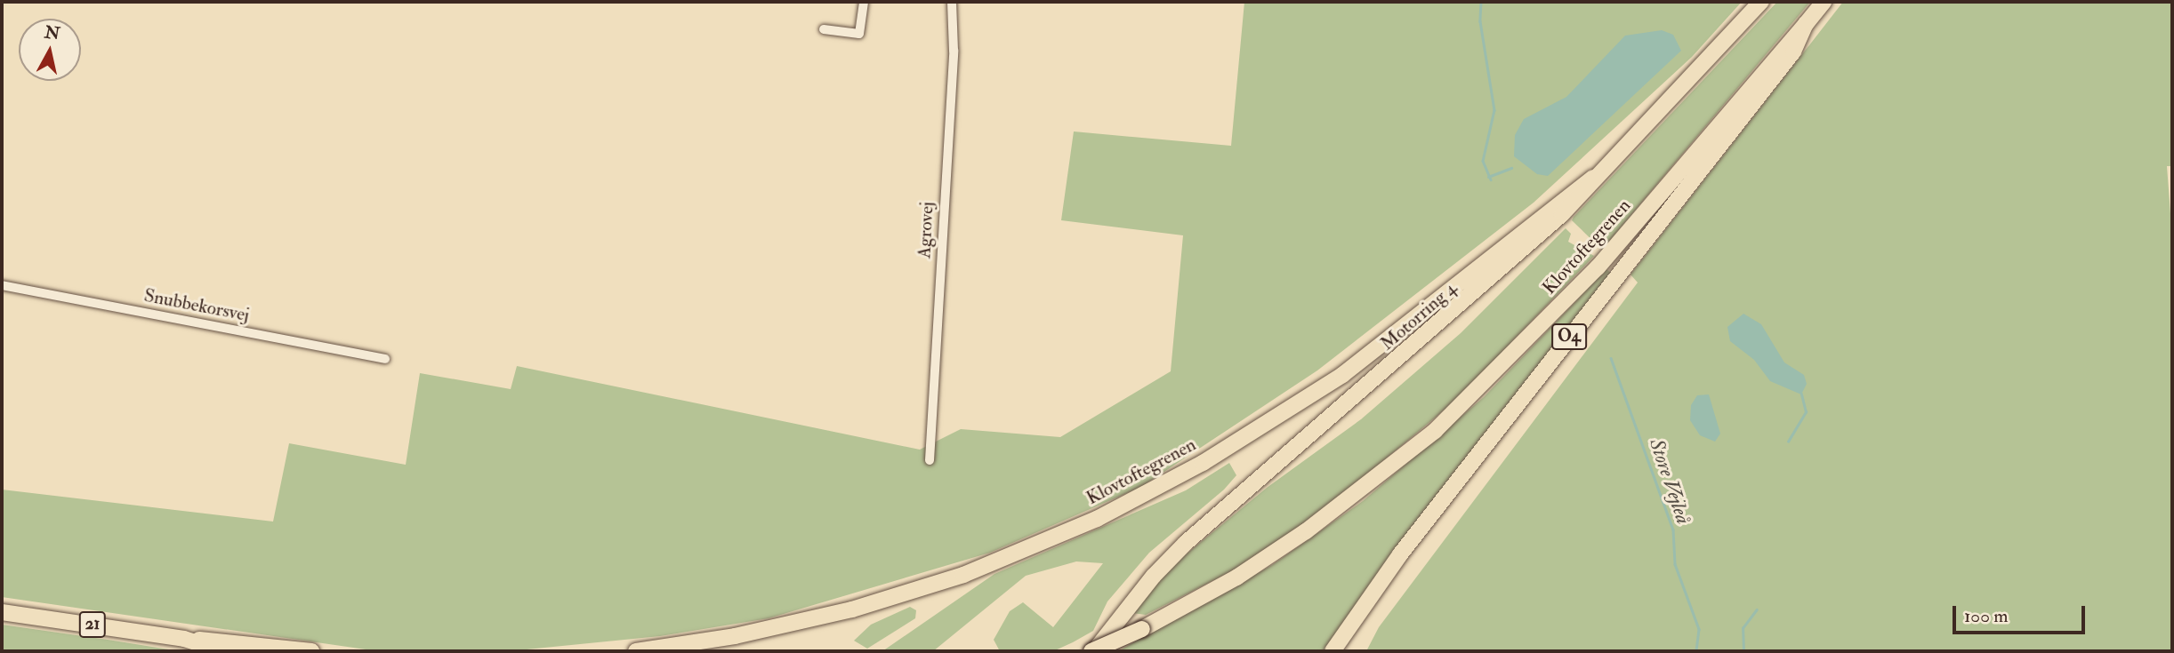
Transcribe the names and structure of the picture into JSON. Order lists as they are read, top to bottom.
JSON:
{
  "streets": {
    "highway": [
      "Klovtoftegrenen",
      "Motorring 4",
      "O4",
      "21"
    ],
    "street": ["Agrovej", "Snubbekorsvej"]
  },
  "crossings": [
    ["Klovtoftegrenen", "Motorring 4"],
    ["Klovtoftegrenen", "O4"]
  ],
  "water": ["Store Vejleå"],
  "scale_bar": "100 m",
  "north": "top"
}
